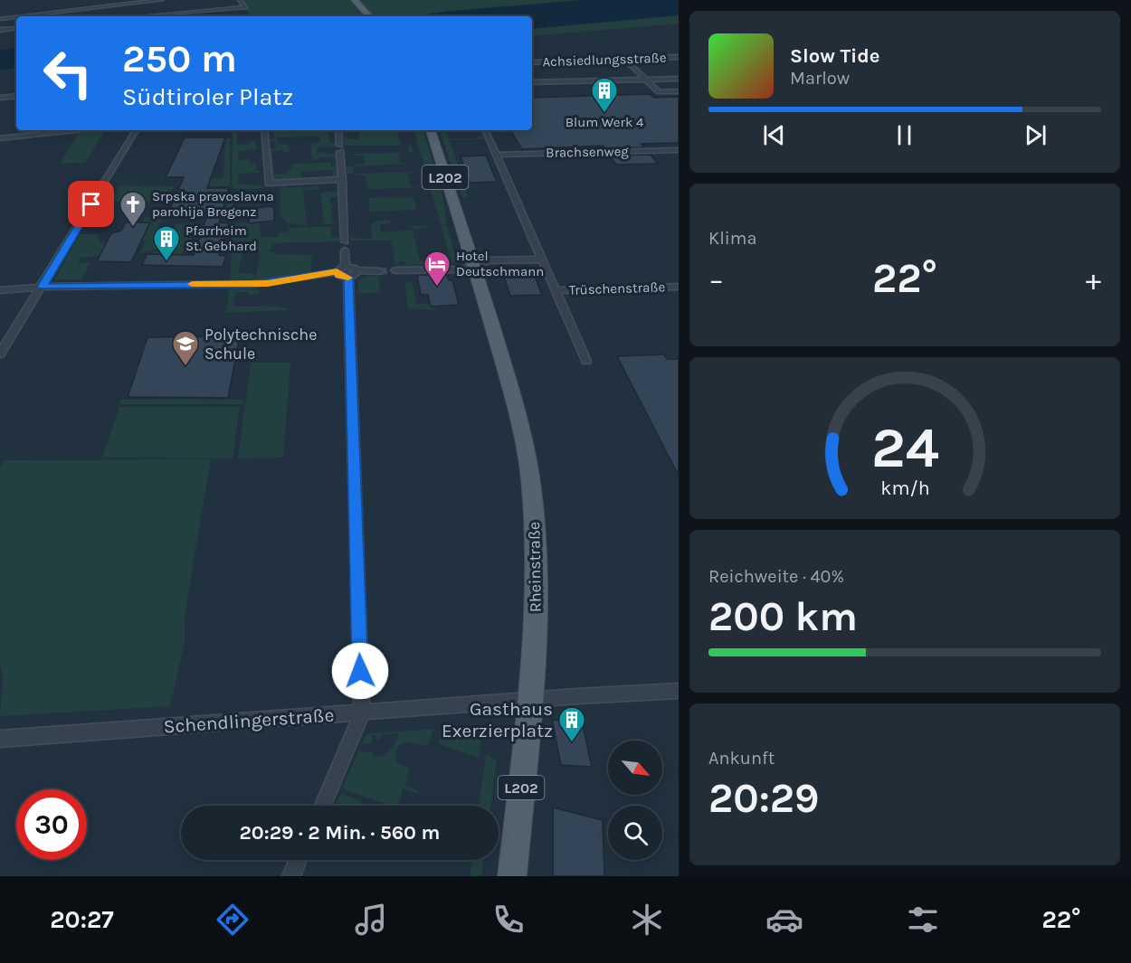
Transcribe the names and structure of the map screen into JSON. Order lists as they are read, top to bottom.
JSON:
{
  "streets": {
    "main road": ["L202", "Rheinstraße"],
    "street": [
      "Achsiedlungsstraße",
      "Brachsenweg",
      "Trüschenstraße",
      "Schendlingerstraße"
    ]
  },
  "crossings": [
    ["Rheinstraße", "Schendlingerstraße"]
  ],
  "places": {
    "building": ["Blum Werk 4", "Pfarrheim St. Gebhard", "Gasthaus Exerzierplatz"],
    "church": ["Srpska pravoslavna parohija Bregenz"],
    "hotel": ["Hotel Deutschmann"],
    "school or university": ["Polytechnische Schule"]
  },
  "north": "bottom right",
  "page": {
    "turn": ["250 m", "Südtiroler Platz"],
    "song": ["Slow Tide", "Marlow"],
    "tile": [
      "Klima",
      ["Reichweite · 40%", "200 km"],
      ["Ankunft", "20:29"]
    ],
    "heat": ["−", "22°", "+"],
    "limit": "30",
    "trip": "20:29 · 2 Min. · 560 m",
    "tabs": ["20:27", "22°"],
    "gauge": ["24", "km/h"]
  }
}
